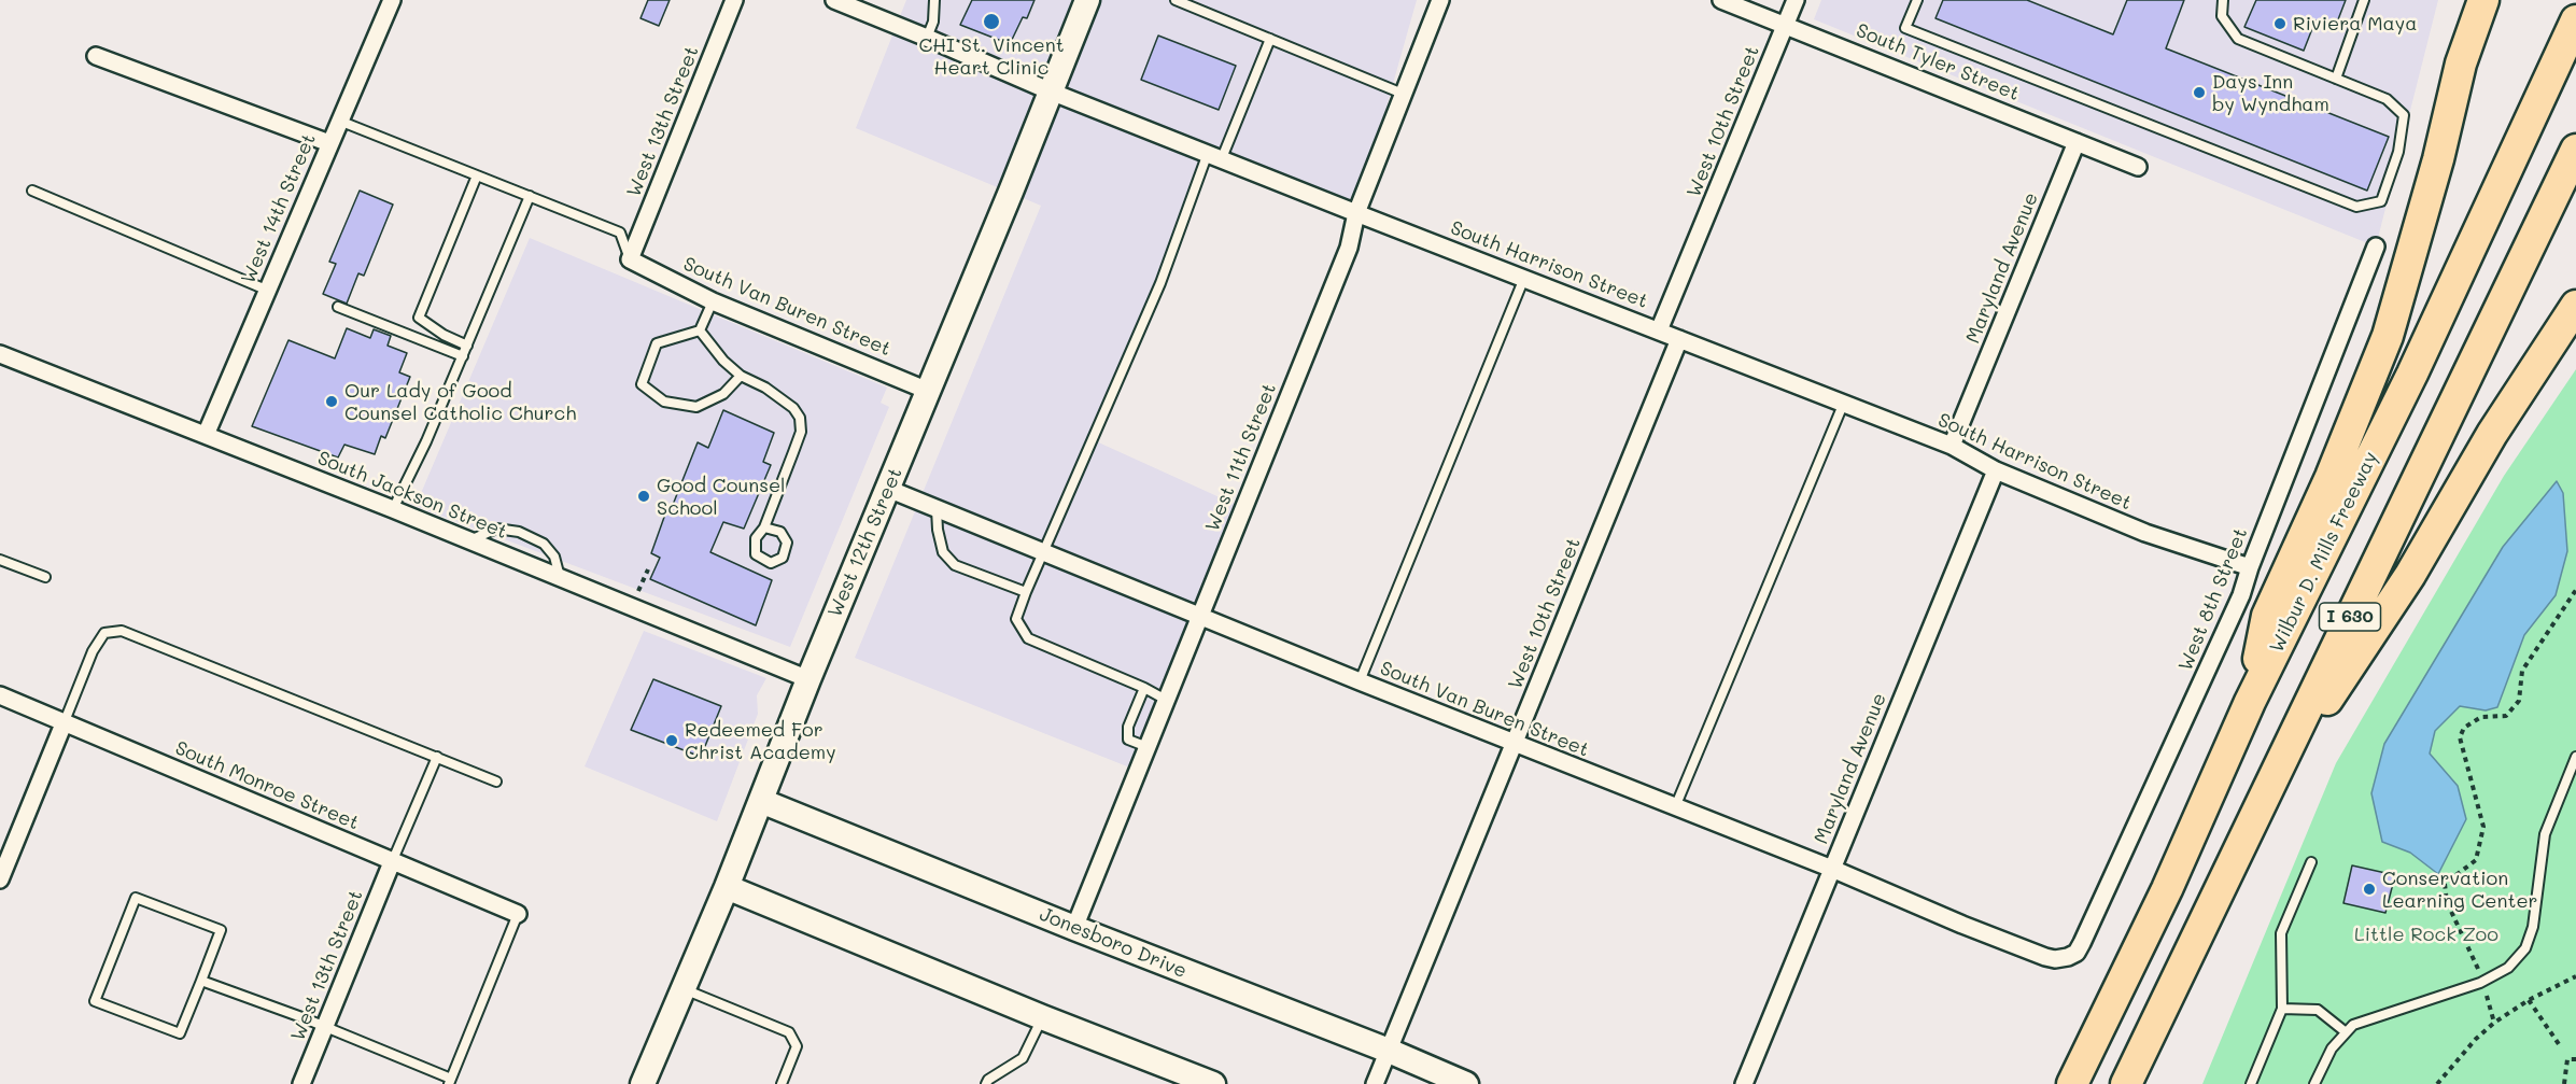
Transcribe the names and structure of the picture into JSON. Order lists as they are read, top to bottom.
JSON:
{
  "streets": {
    "highway": ["Wilbur D. Mills Freeway", "I 630"],
    "street": [
      "South Tyler Street",
      "West 13th Street",
      "West 10th Street",
      "West 14th Street",
      "South Harrison Street",
      "Maryland Avenue",
      "South Van Buren Street",
      "West 11th Street",
      "South Jackson Street",
      "West 12th Street",
      "West 8th Street",
      "South Monroe Street",
      "Jonesboro Drive"
    ]
  },
  "crossings": [
    ["South Tyler Street", "West 10th Street"],
    ["South Tyler Street", "Maryland Avenue"],
    ["West 13th Street", "South Van Buren Street"],
    ["West 13th Street", "South Monroe Street"],
    ["West 10th Street", "South Harrison Street"],
    ["West 10th Street", "South Van Buren Street"],
    ["West 10th Street", "Jonesboro Drive"],
    ["West 14th Street", "South Jackson Street"],
    ["South Harrison Street", "Maryland Avenue"],
    ["South Harrison Street", "West 11th Street"],
    ["South Harrison Street", "West 12th Street"],
    ["South Harrison Street", "West 8th Street"],
    ["Maryland Avenue", "South Van Buren Street"],
    ["South Van Buren Street", "West 11th Street"],
    ["South Van Buren Street", "West 12th Street"],
    ["South Van Buren Street", "West 8th Street"],
    ["West 11th Street", "Jonesboro Drive"],
    ["South Jackson Street", "West 12th Street"],
    ["West 12th Street", "Jonesboro Drive"]
  ],
  "parks": ["Little Rock Zoo"],
  "places": [
    "CHI St. Vincent Heart Clinic",
    "Riviera Maya",
    "Days Inn by Wyndham",
    "Our Lady of Good Counsel Catholic Church",
    "Good Counsel School",
    "Redeemed For Christ Academy",
    "Conservation Learning Center"
  ]
}
